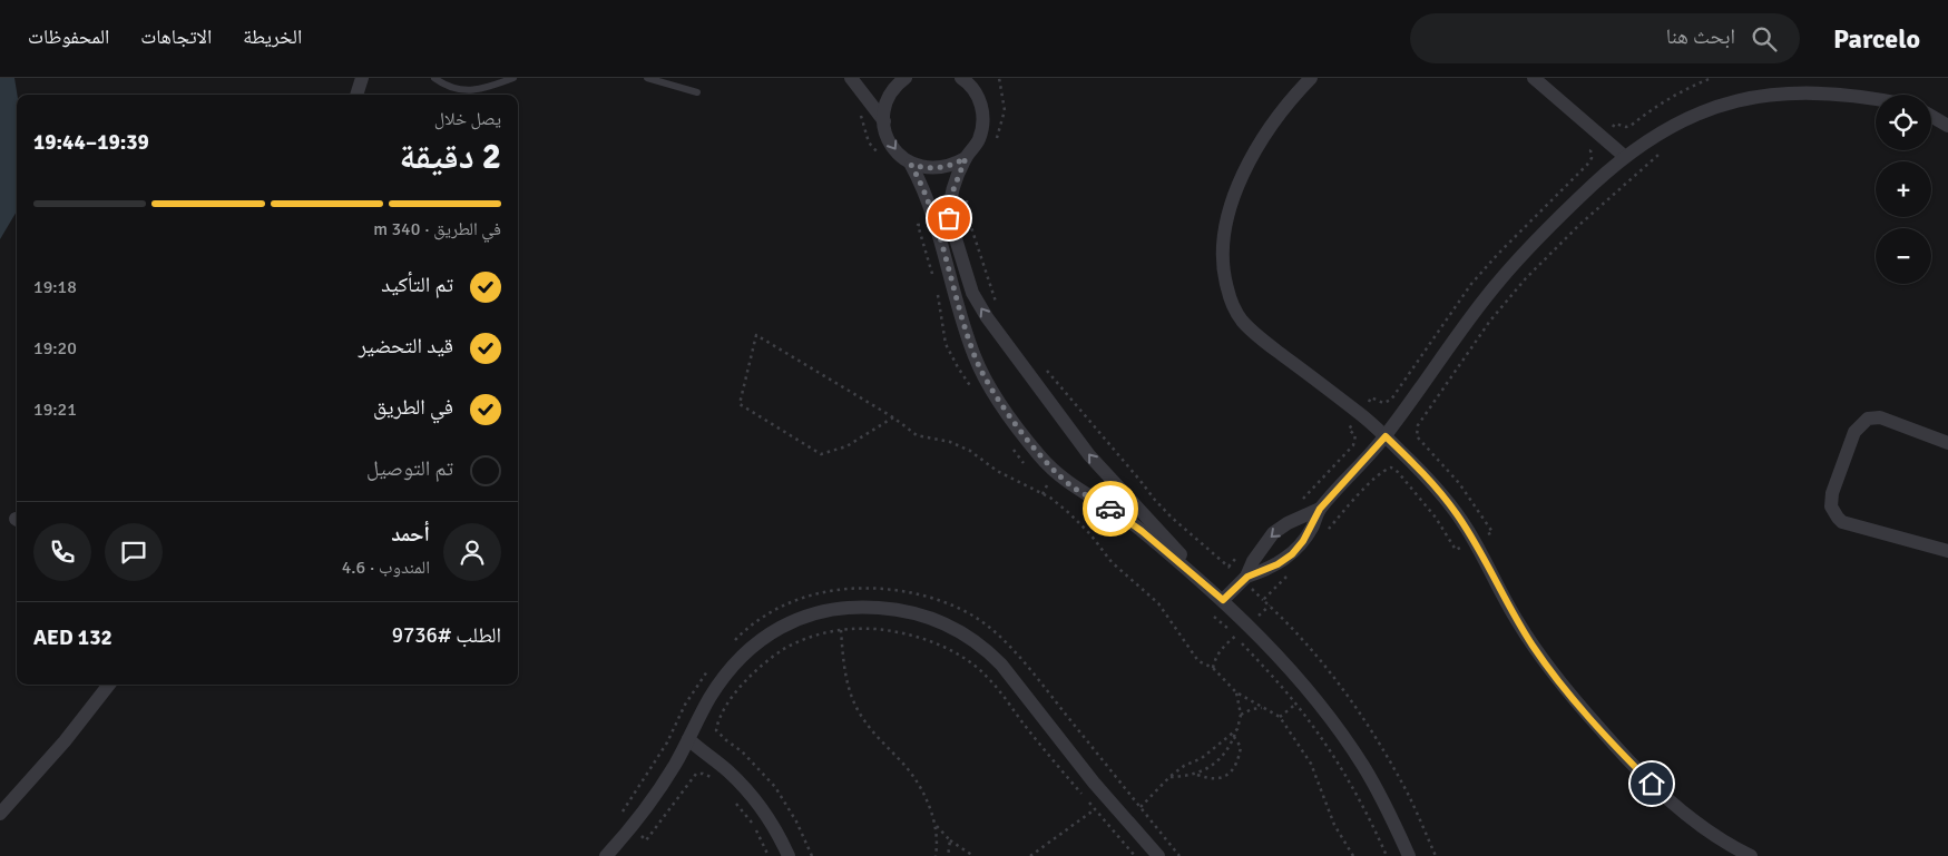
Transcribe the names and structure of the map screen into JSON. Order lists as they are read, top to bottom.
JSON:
{
  "page": {
    "header": "Parcelo",
    "search": "ابحث هنا",
    "nav": ["الخريطة", "الاتجاهات", "المحفوظات"],
    "map_buttons": ["+", "−"],
    "heading": ["2 دقيقة", "يصل خلال", "19:39–19:44"],
    "panel": [
      "أحمد",
      "المندوب · 4.6",
      "الطلب #9736",
      "AED 132"
    ],
    "bar": "في الطريق · 340 m",
    "list": [
      ["تم التأكيد", "19:18"],
      ["قيد التحضير", "19:20"],
      ["في الطريق", "19:21"],
      "تم التوصيل"
    ]
  }
}
